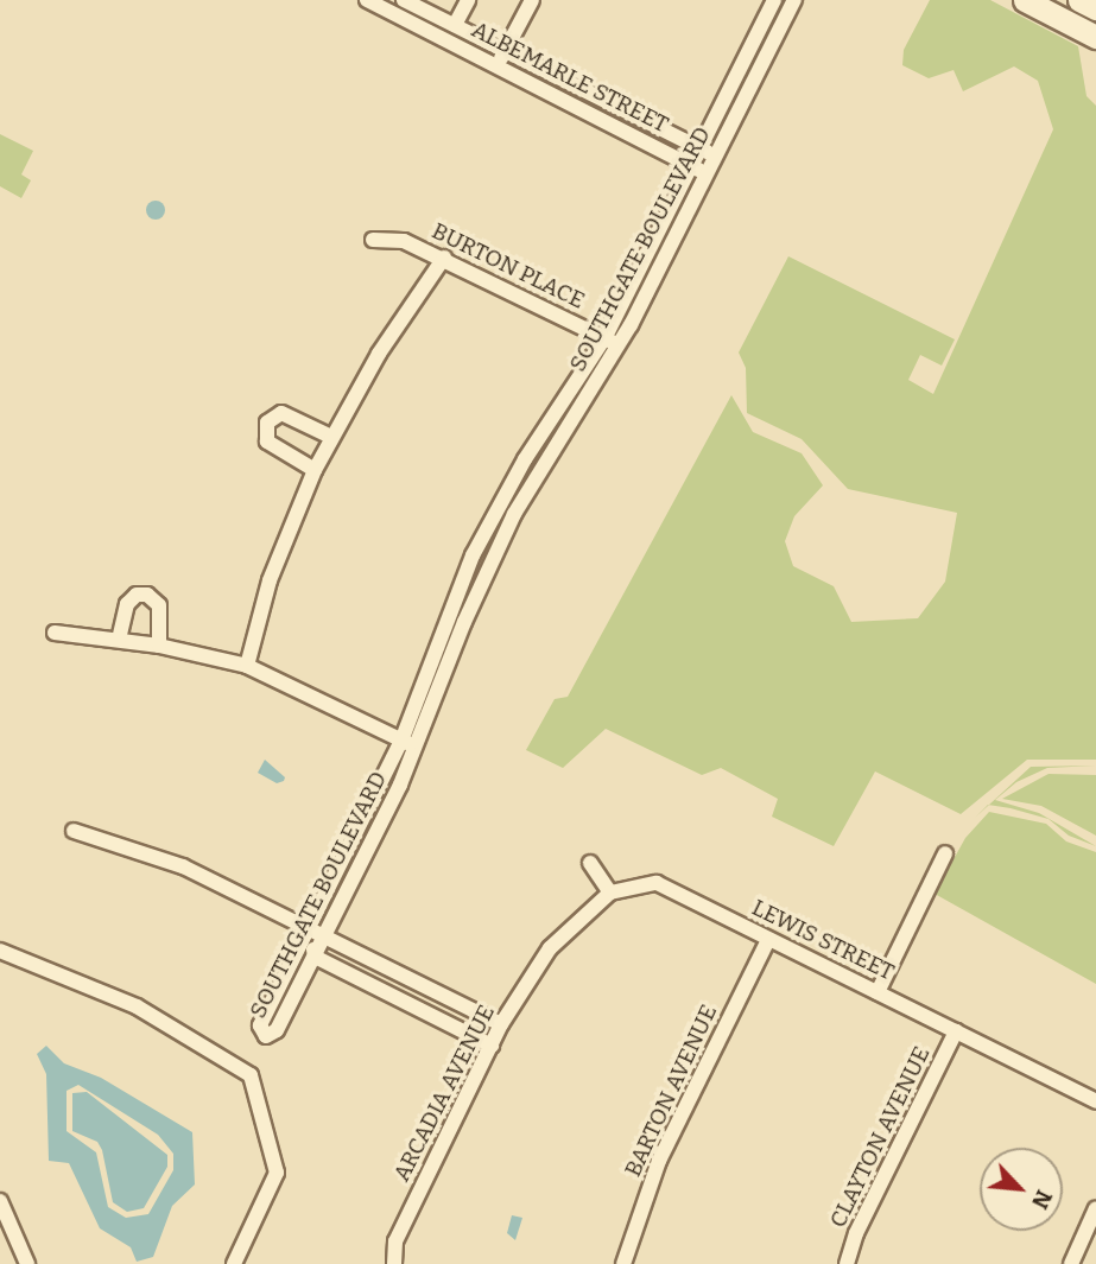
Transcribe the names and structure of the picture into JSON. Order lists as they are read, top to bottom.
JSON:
{
  "streets": {
    "street": [
      "ALBEMARLE STREET",
      "SOUTHGATE BOULEVARD",
      "BURTON PLACE",
      "LEWIS STREET",
      "BARTON AVENUE",
      "ARCADIA AVENUE",
      "CLAYTON AVENUE"
    ]
  },
  "crossings": [
    ["ALBEMARLE STREET", "SOUTHGATE BOULEVARD"],
    ["SOUTHGATE BOULEVARD", "BURTON PLACE"],
    ["LEWIS STREET", "BARTON AVENUE"],
    ["LEWIS STREET", "ARCADIA AVENUE"],
    ["LEWIS STREET", "CLAYTON AVENUE"]
  ],
  "north": "bottom right"
}
